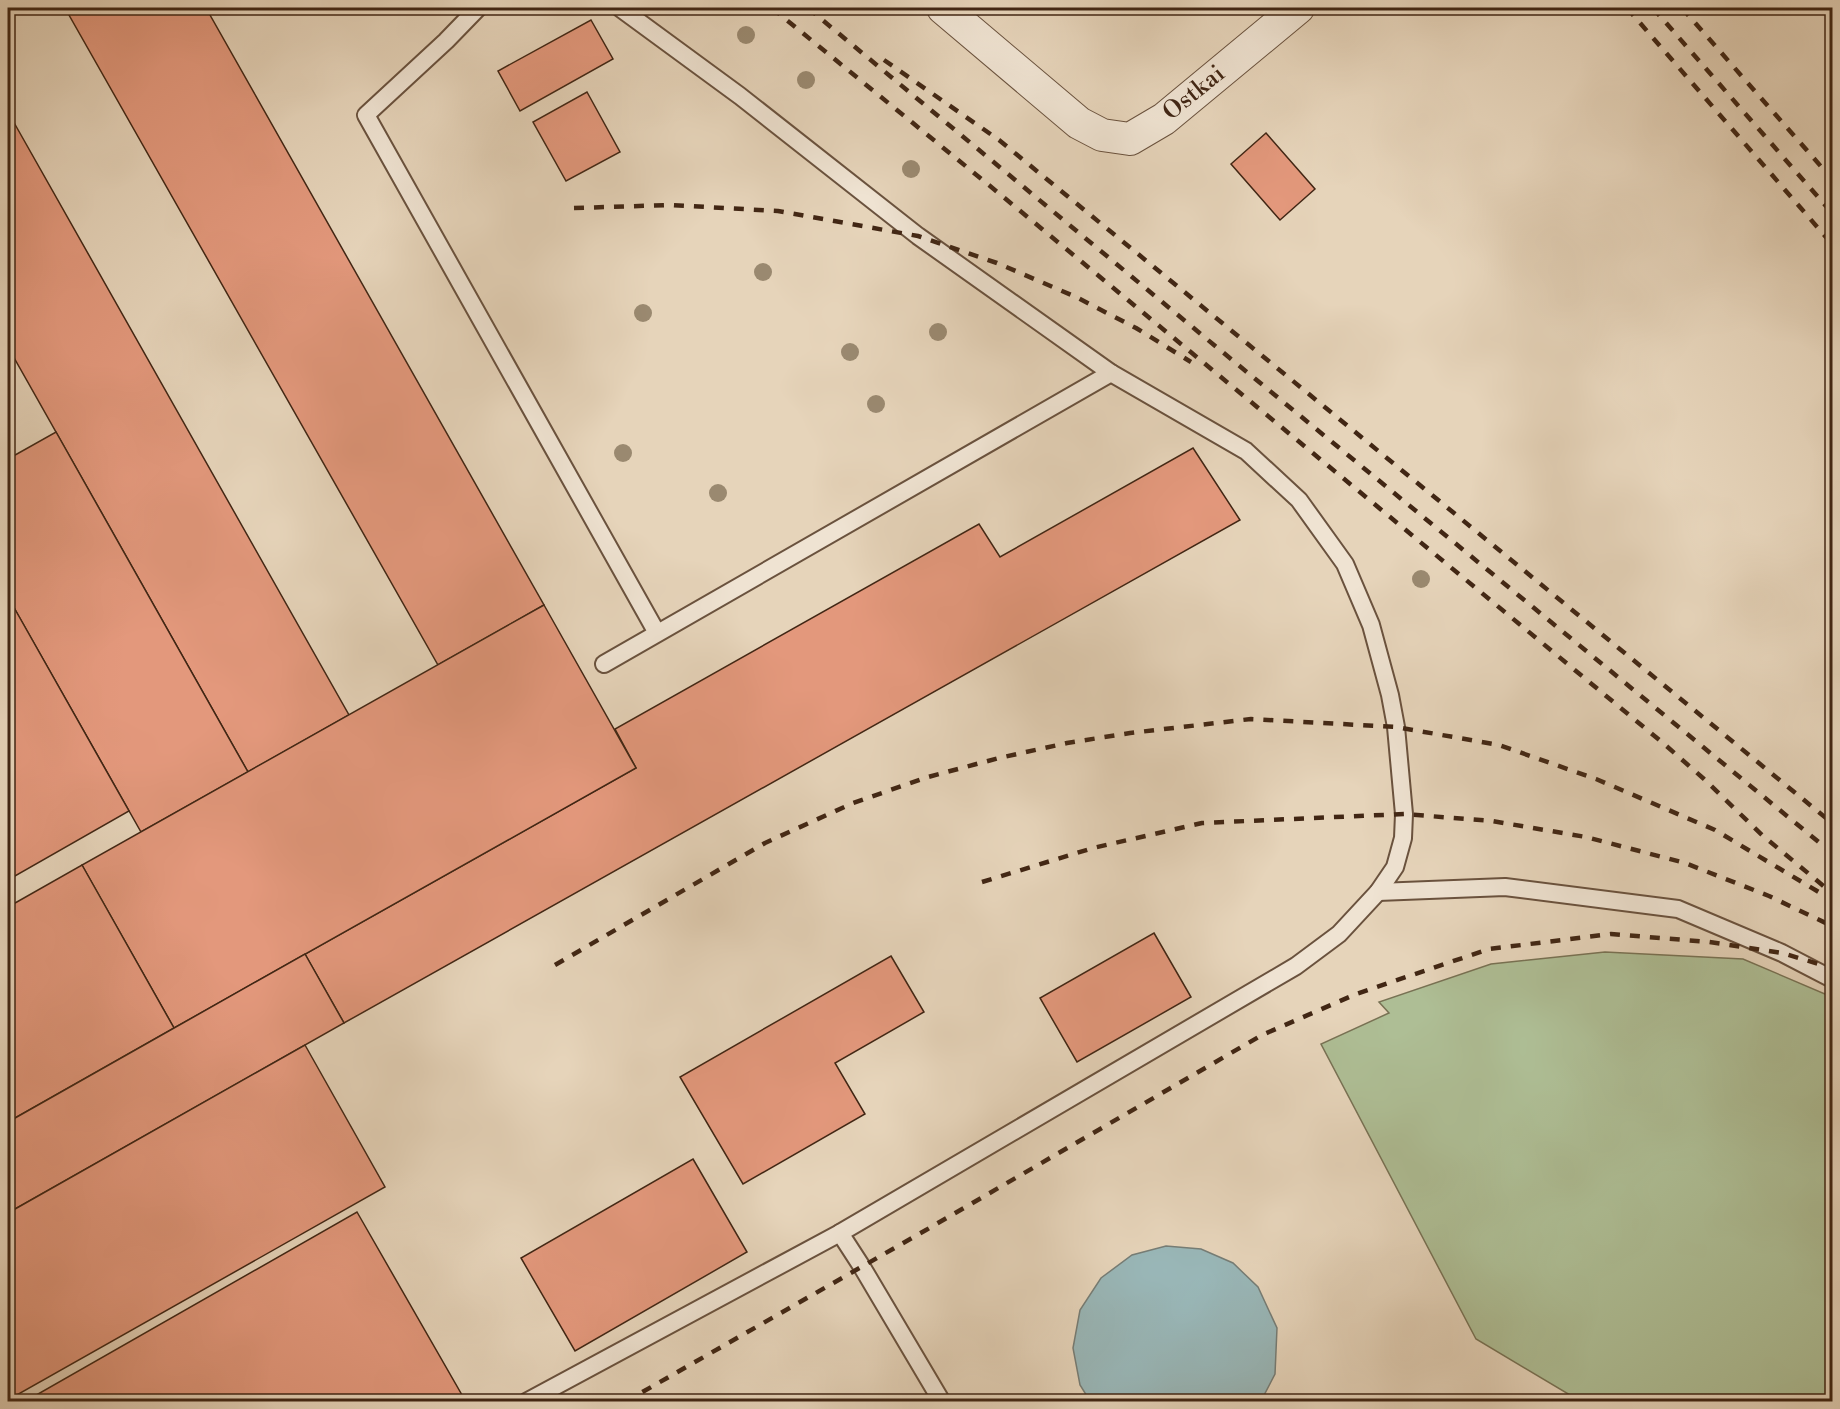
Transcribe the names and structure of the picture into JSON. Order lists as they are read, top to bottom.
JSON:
{
  "streets": {
    "street": ["Ostkai"]
  }
}
